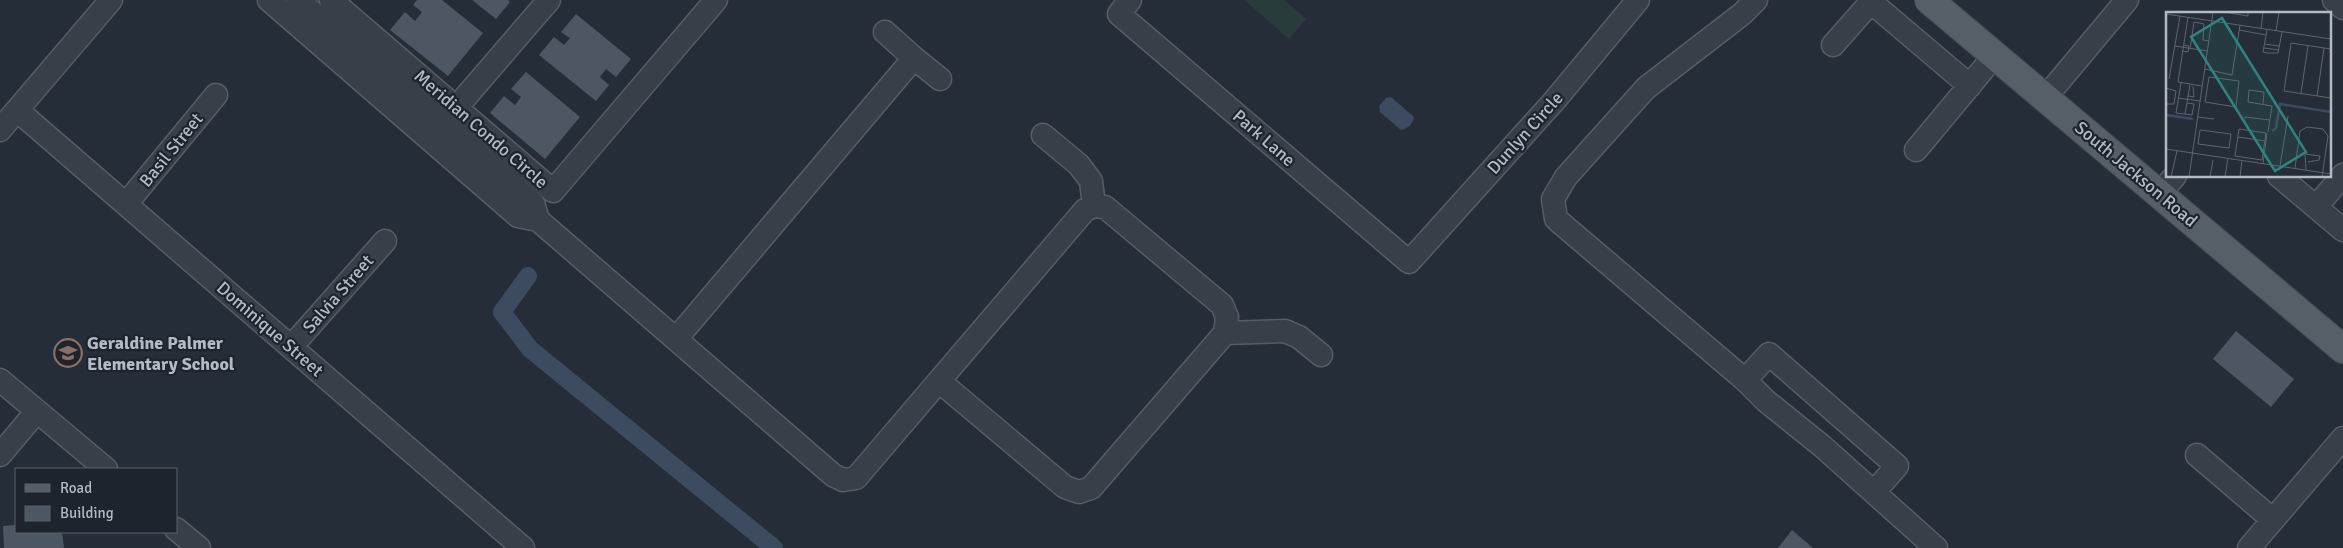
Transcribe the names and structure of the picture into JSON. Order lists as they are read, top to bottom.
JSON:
{
  "streets": {
    "main road": ["South Jackson Road"],
    "street": [
      "Meridian Condo Circle",
      "Dunlyn Circle",
      "Park Lane",
      "Basil Street",
      "Salvia Street",
      "Dominique Street"
    ]
  },
  "crossings": [
    ["Dunlyn Circle", "Park Lane"],
    ["Basil Street", "Dominique Street"],
    ["Salvia Street", "Dominique Street"]
  ],
  "places": {
    "school or university": ["Geraldine Palmer Elementary School"]
  },
  "legend": ["Road", "Building"]
}
